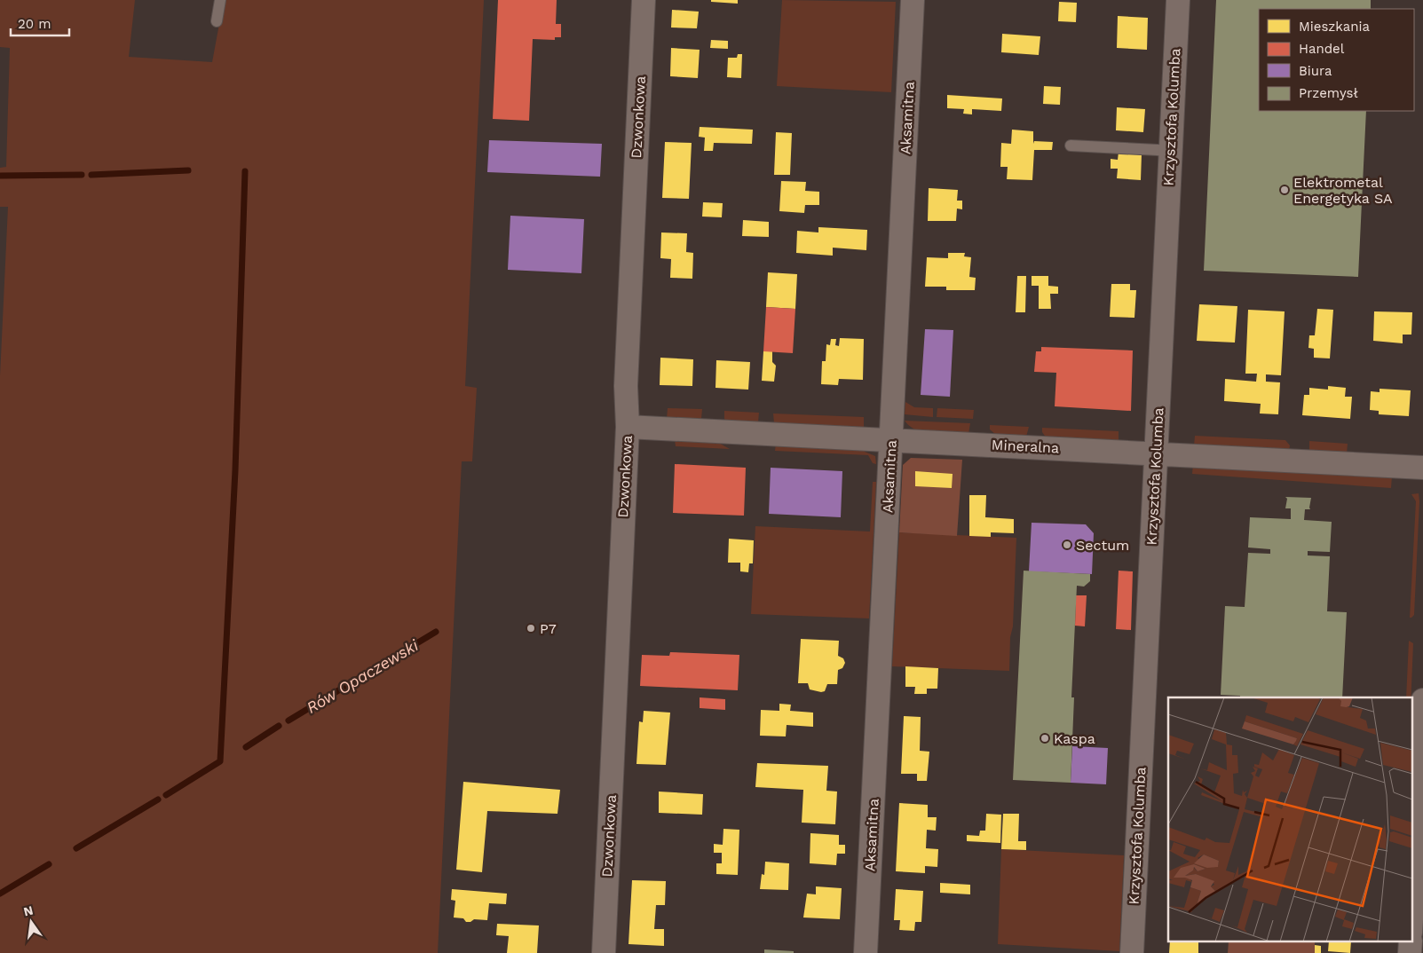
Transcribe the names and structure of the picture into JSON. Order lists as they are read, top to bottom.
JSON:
{
  "streets": {
    "street": [
      "Dzwonkowa",
      "Krzysztofa Kolumba",
      "Aksamitna",
      "Mineralna"
    ]
  },
  "crossings": [
    ["Dzwonkowa", "Mineralna"],
    ["Krzysztofa Kolumba", "Mineralna"],
    ["Aksamitna", "Mineralna"]
  ],
  "water": ["Rów Opaczewski"],
  "places": [
    "Elektrometal Energetyka SA",
    "Sectum",
    "P7",
    "Kaspa"
  ],
  "legend": [
    "Mieszkania",
    "Handel",
    "Biura",
    "Przemysł"
  ],
  "scale_bar": "20 m",
  "north": "top"
}
